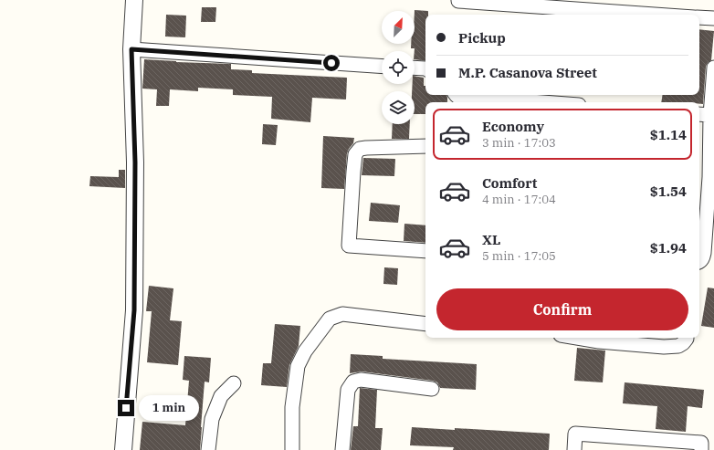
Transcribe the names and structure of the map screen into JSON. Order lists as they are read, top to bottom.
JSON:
{
  "north": "top right",
  "page": {
    "banner": ["Pickup", "M.P. Casanova Street"],
    "list": [
      {
        "name": "Economy",
        "note": "3 min · 17:03",
        "value": "$1.14"
      },
      {
        "name": "Comfort",
        "note": "4 min · 17:04",
        "value": "$1.54"
      },
      {
        "name": "XL",
        "note": "5 min · 17:05",
        "value": "$1.94"
      }
    ],
    "buttons": "Confirm",
    "bubble": "1 min"
  }
}
